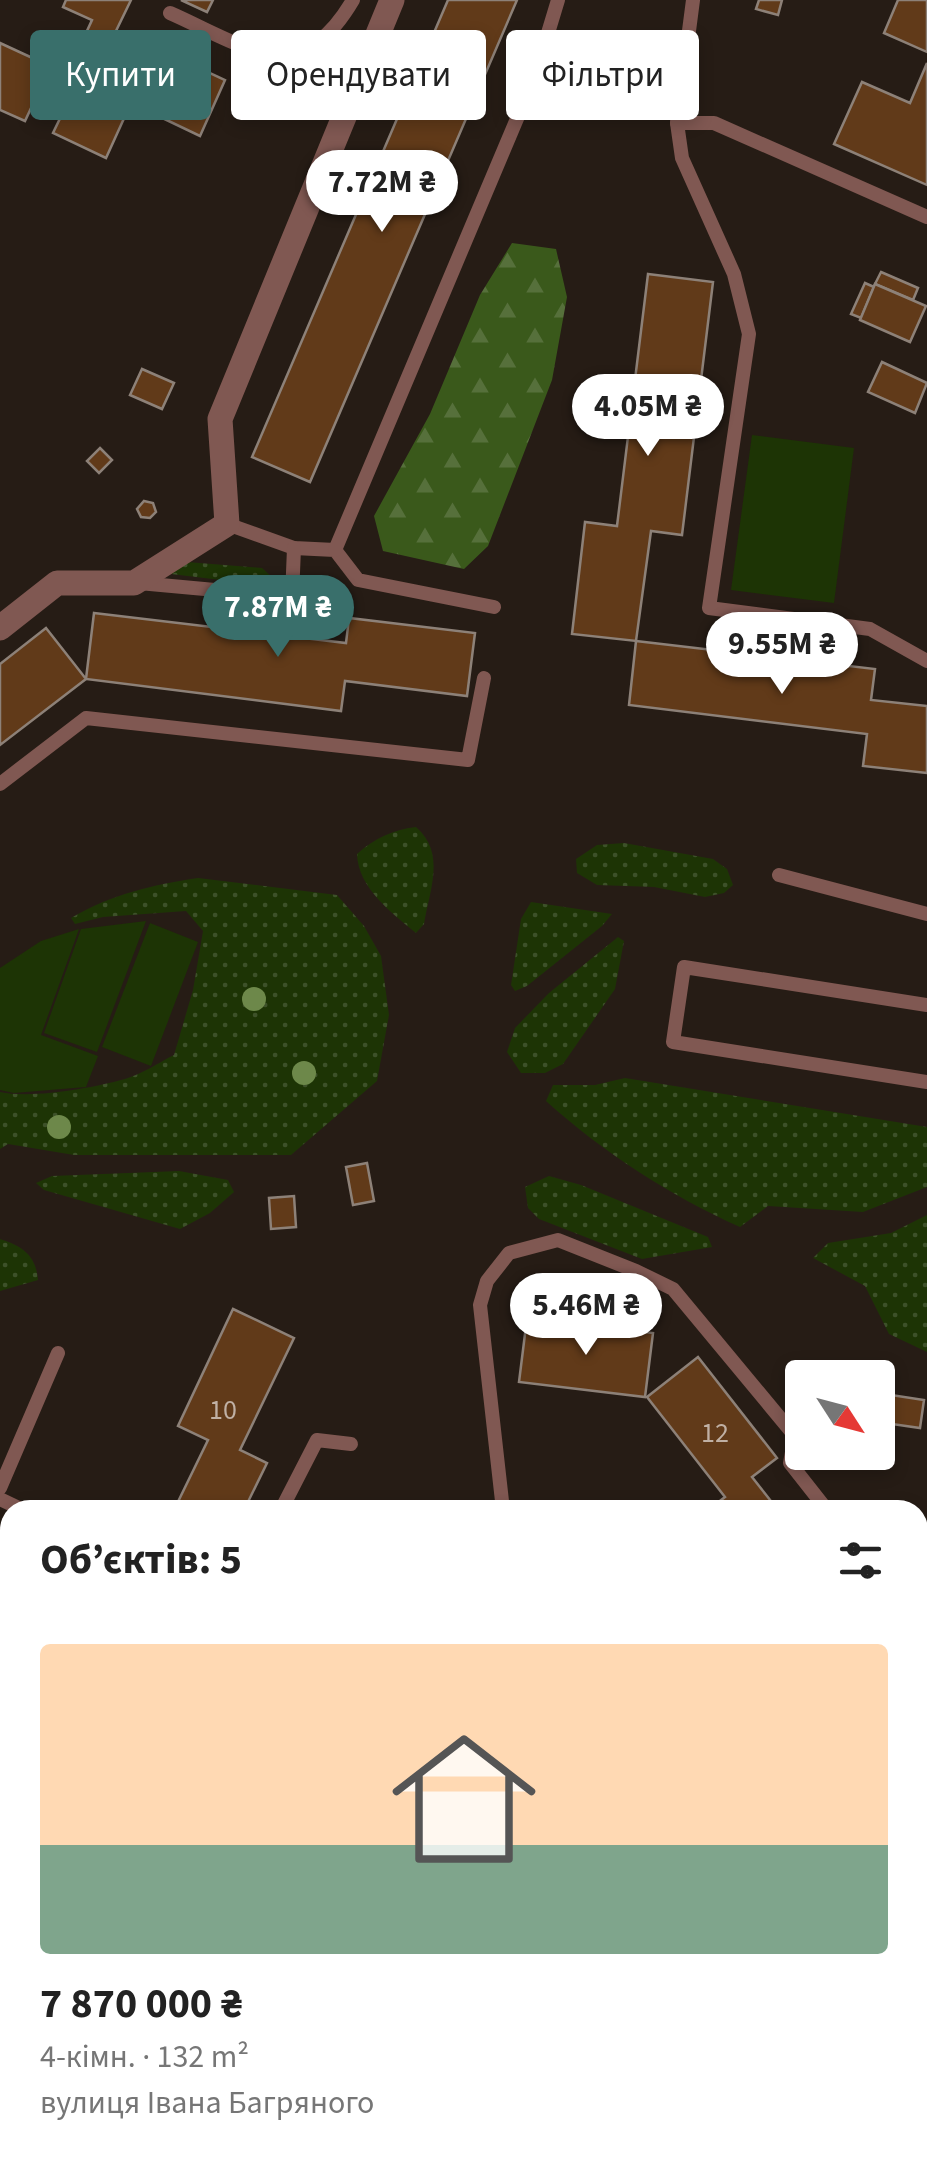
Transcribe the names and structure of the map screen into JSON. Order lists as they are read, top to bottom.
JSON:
{
  "house_numbers": ["10", "12"],
  "north": "bottom right",
  "page": {
    "chip": ["Купити", "Орендувати", "Фільтри"],
    "price": [
      "7.72M ₴",
      "4.05M ₴",
      "7.87M ₴",
      "9.55M ₴",
      "5.46M ₴"
    ],
    "heading": "Об’єктів: 5",
    "list": [
      {
        "name": "7 870 000 ₴",
        "note": "4-кімн. · 132 m² · вулиця Івана Багряного"
      }
    ]
  }
}
